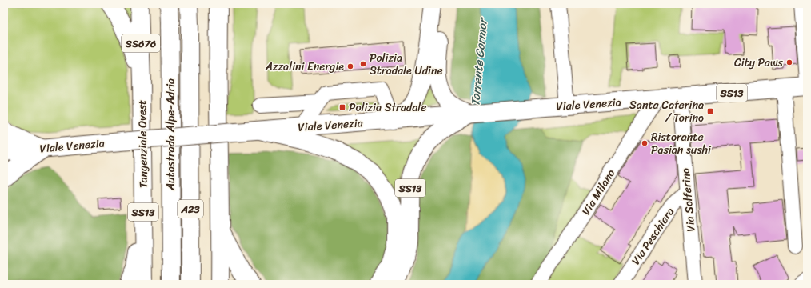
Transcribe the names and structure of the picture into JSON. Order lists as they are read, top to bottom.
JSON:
{
  "streets": {
    "main road": [
      "SS676",
      "SS13",
      "Viale Venezia",
      "Autostrada Alpe-Adria",
      "Tangenziale Ovest",
      "A23"
    ],
    "street": ["Via Milano", "Via Solferino", "Via Peschiera"]
  },
  "crossings": [
    ["SS13", "Viale Venezia"],
    ["SS13", "Tangenziale Ovest"],
    ["SS13", "Via Milano"],
    ["SS13", "Via Solferino"],
    ["Viale Venezia", "Via Milano"],
    ["Via Solferino", "Via Peschiera"]
  ],
  "water": ["Torrente Cormor"],
  "places": {
    "other": [
      "City Paws",
      "Polizia Stradale Udine",
      "Azzalini Energie",
      "Ristorante Pasian sushi"
    ],
    "transit": ["Polizia Stradale", "Santa Caterina / Torino"]
  }
}
